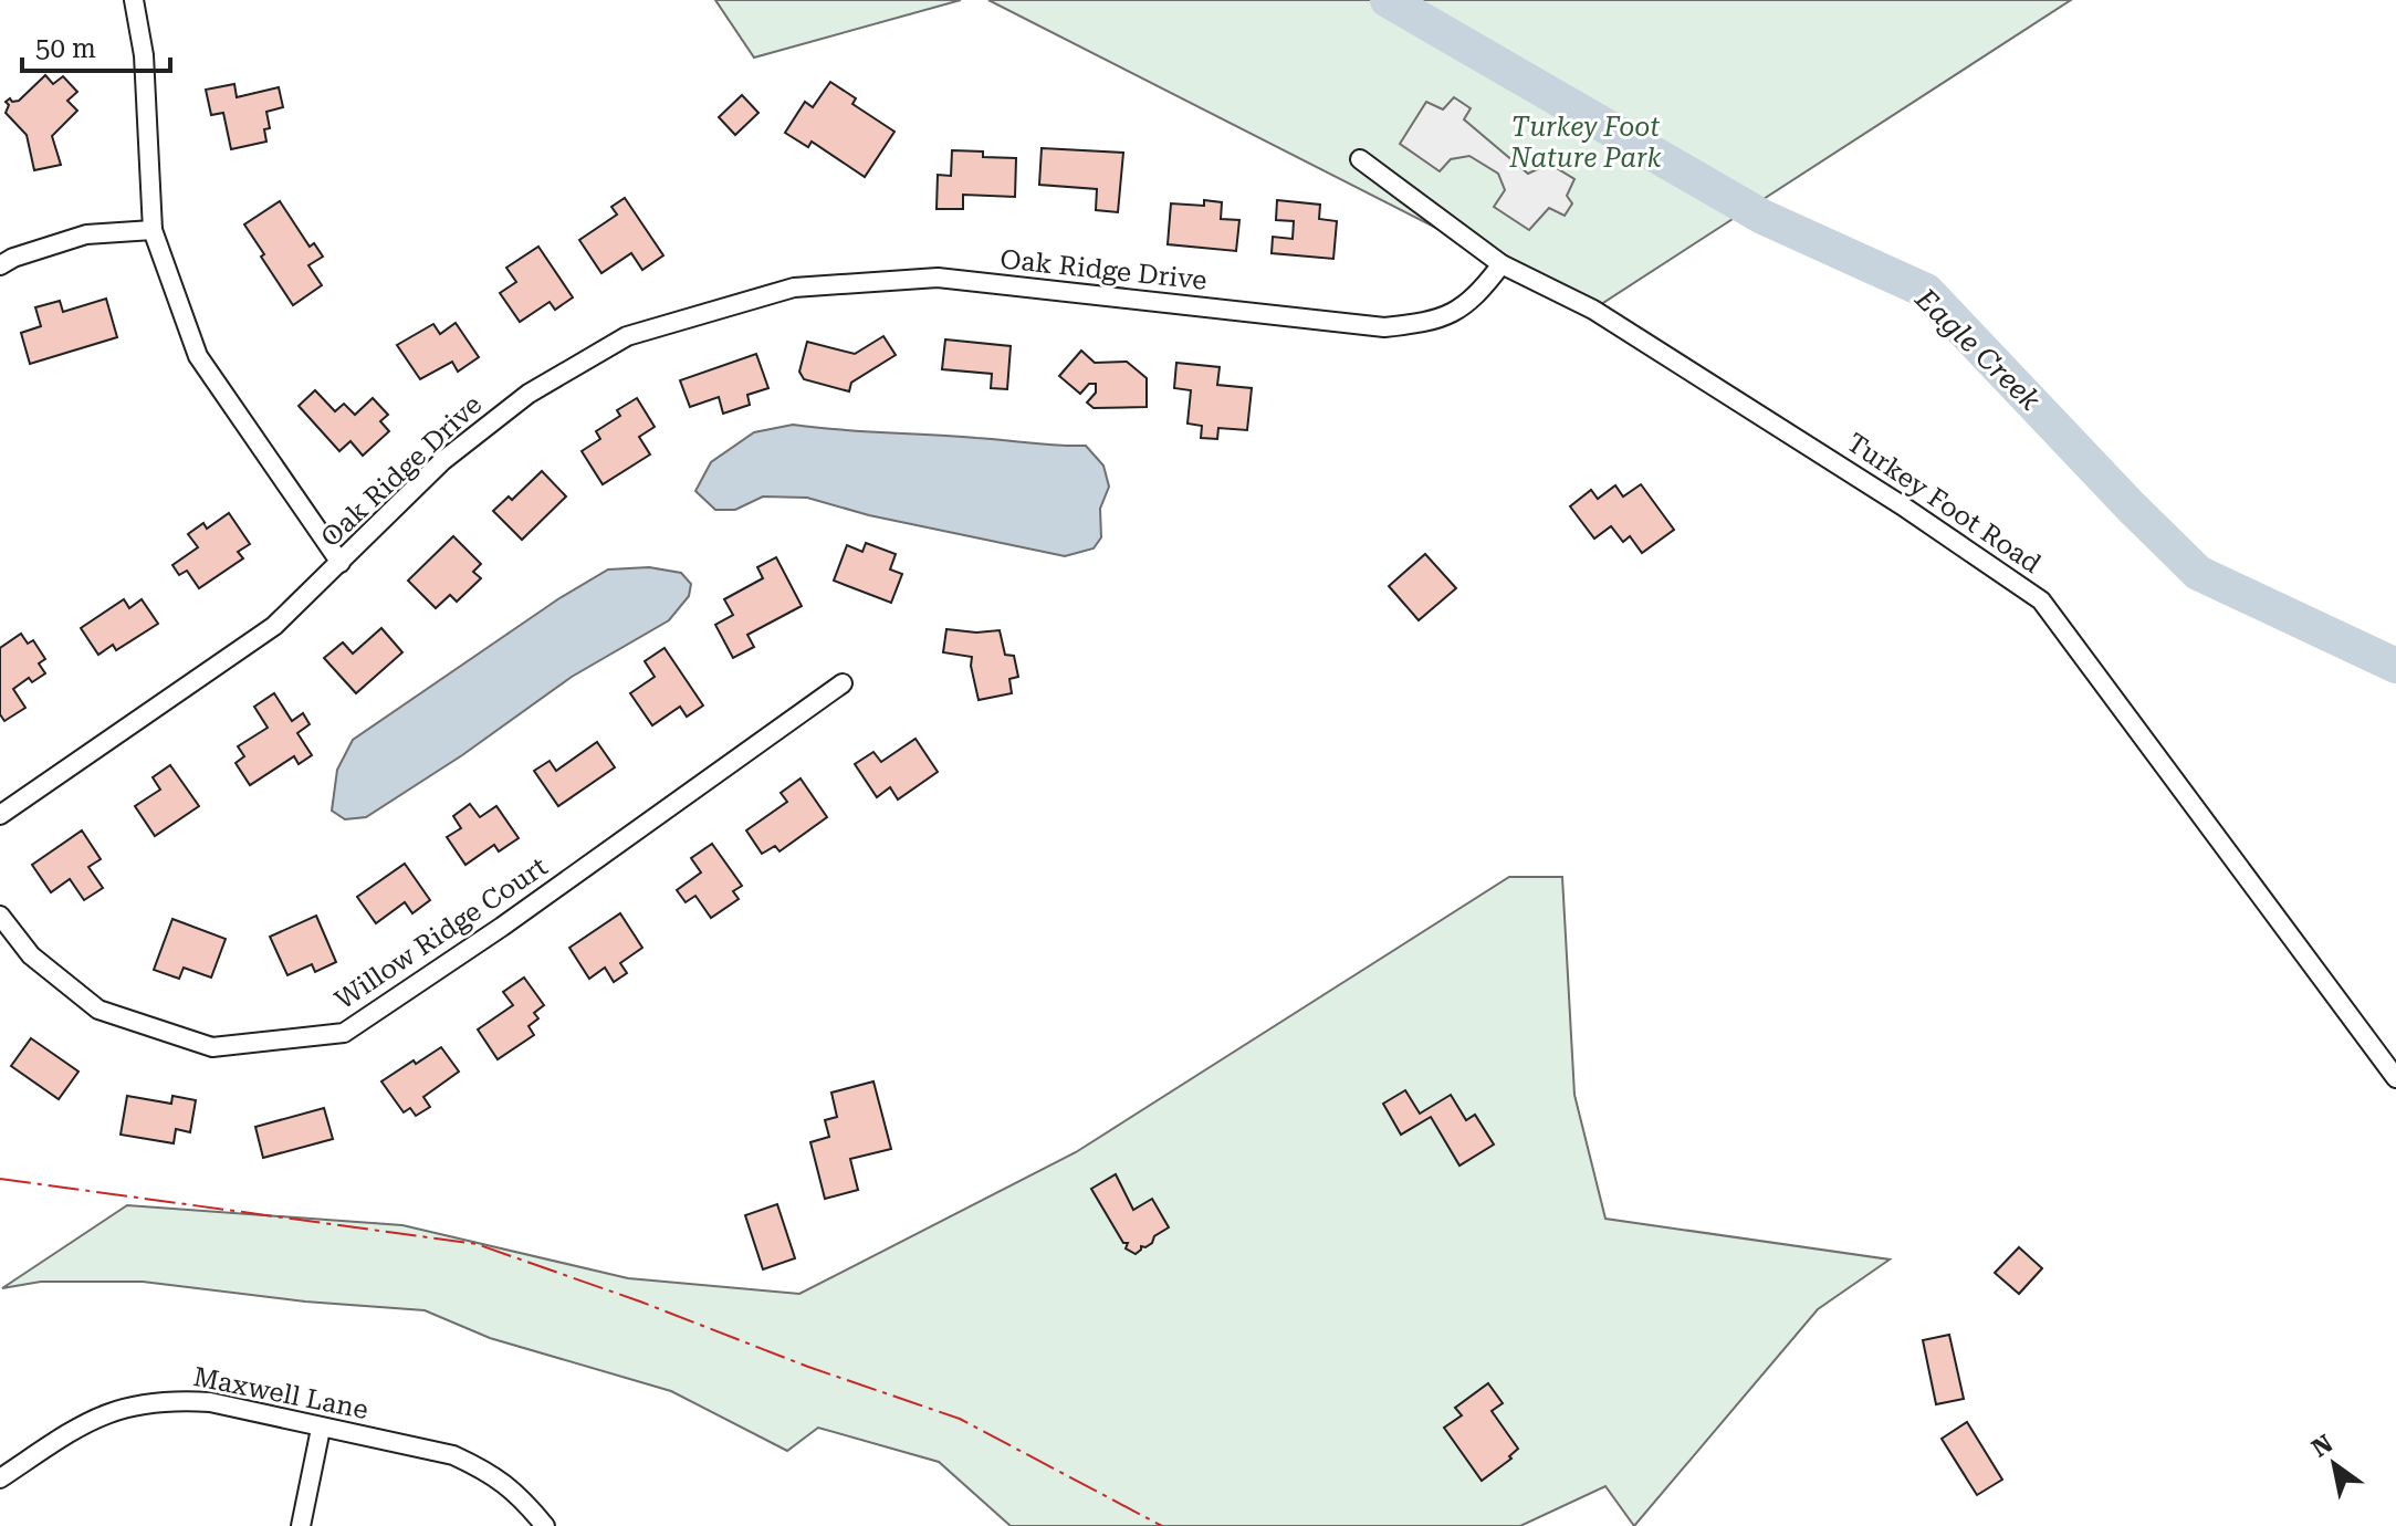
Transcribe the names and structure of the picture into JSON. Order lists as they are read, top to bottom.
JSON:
{
  "streets": {
    "street": [
      "Oak Ridge Drive",
      "Turkey Foot Road",
      "Willow Ridge Court",
      "Maxwell Lane"
    ]
  },
  "crossings": [
    ["Oak Ridge Drive", "Turkey Foot Road"]
  ],
  "water": ["Eagle Creek"],
  "parks": ["Turkey Foot Nature Park"],
  "scale_bar": "50 m",
  "north": "top left"
}
